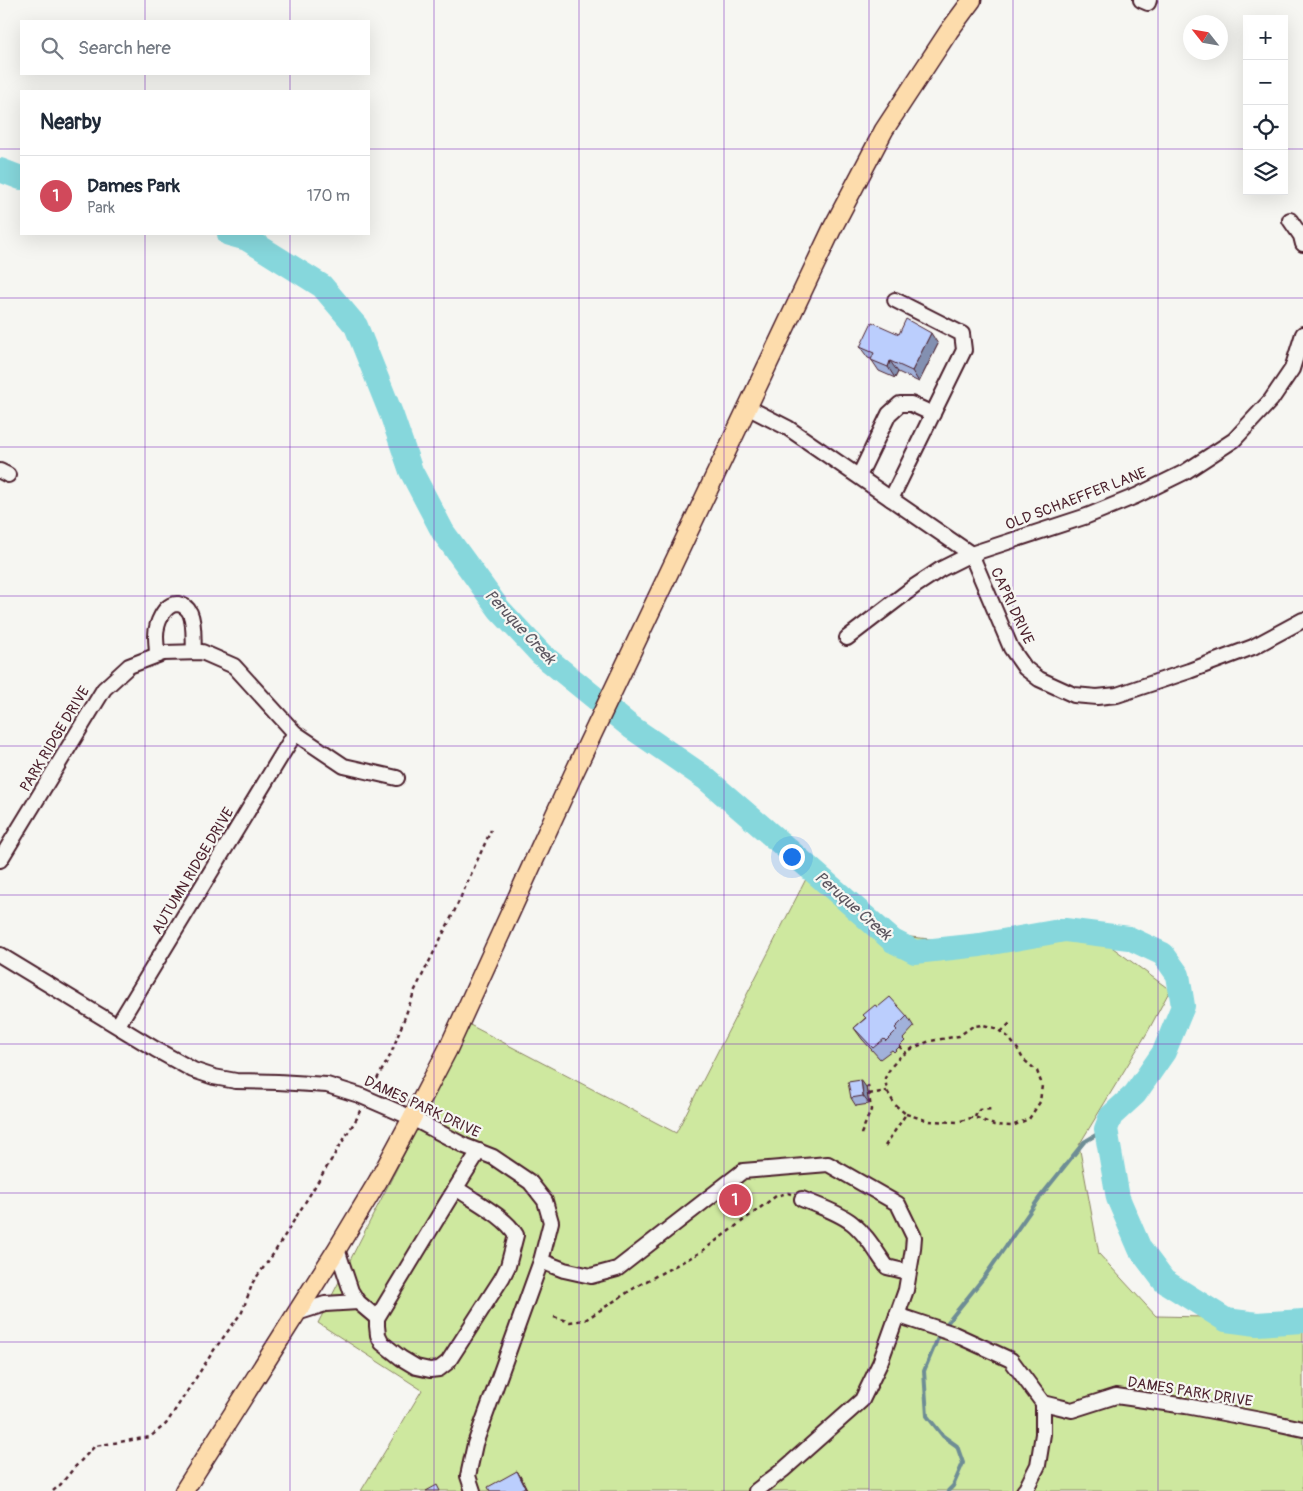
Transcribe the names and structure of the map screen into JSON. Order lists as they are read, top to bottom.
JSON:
{
  "streets": {
    "street": [
      "OLD SCHAEFFER LANE",
      "CAPRI DRIVE",
      "PARK RIDGE DRIVE",
      "AUTUMN RIDGE DRIVE",
      "DAMES PARK DRIVE"
    ]
  },
  "crossings": [
    ["OLD SCHAEFFER LANE", "CAPRI DRIVE"],
    ["PARK RIDGE DRIVE", "AUTUMN RIDGE DRIVE"],
    ["AUTUMN RIDGE DRIVE", "DAMES PARK DRIVE"]
  ],
  "water": ["Peruque Creek"],
  "north": "top left",
  "page": {
    "map_buttons": ["+", "−"],
    "search": "Search here",
    "heading": "Nearby",
    "list": [
      {
        "mark": "1",
        "name": "Dames Park",
        "note": "Park",
        "value": "170 m"
      }
    ],
    "pins": "1"
  }
}
